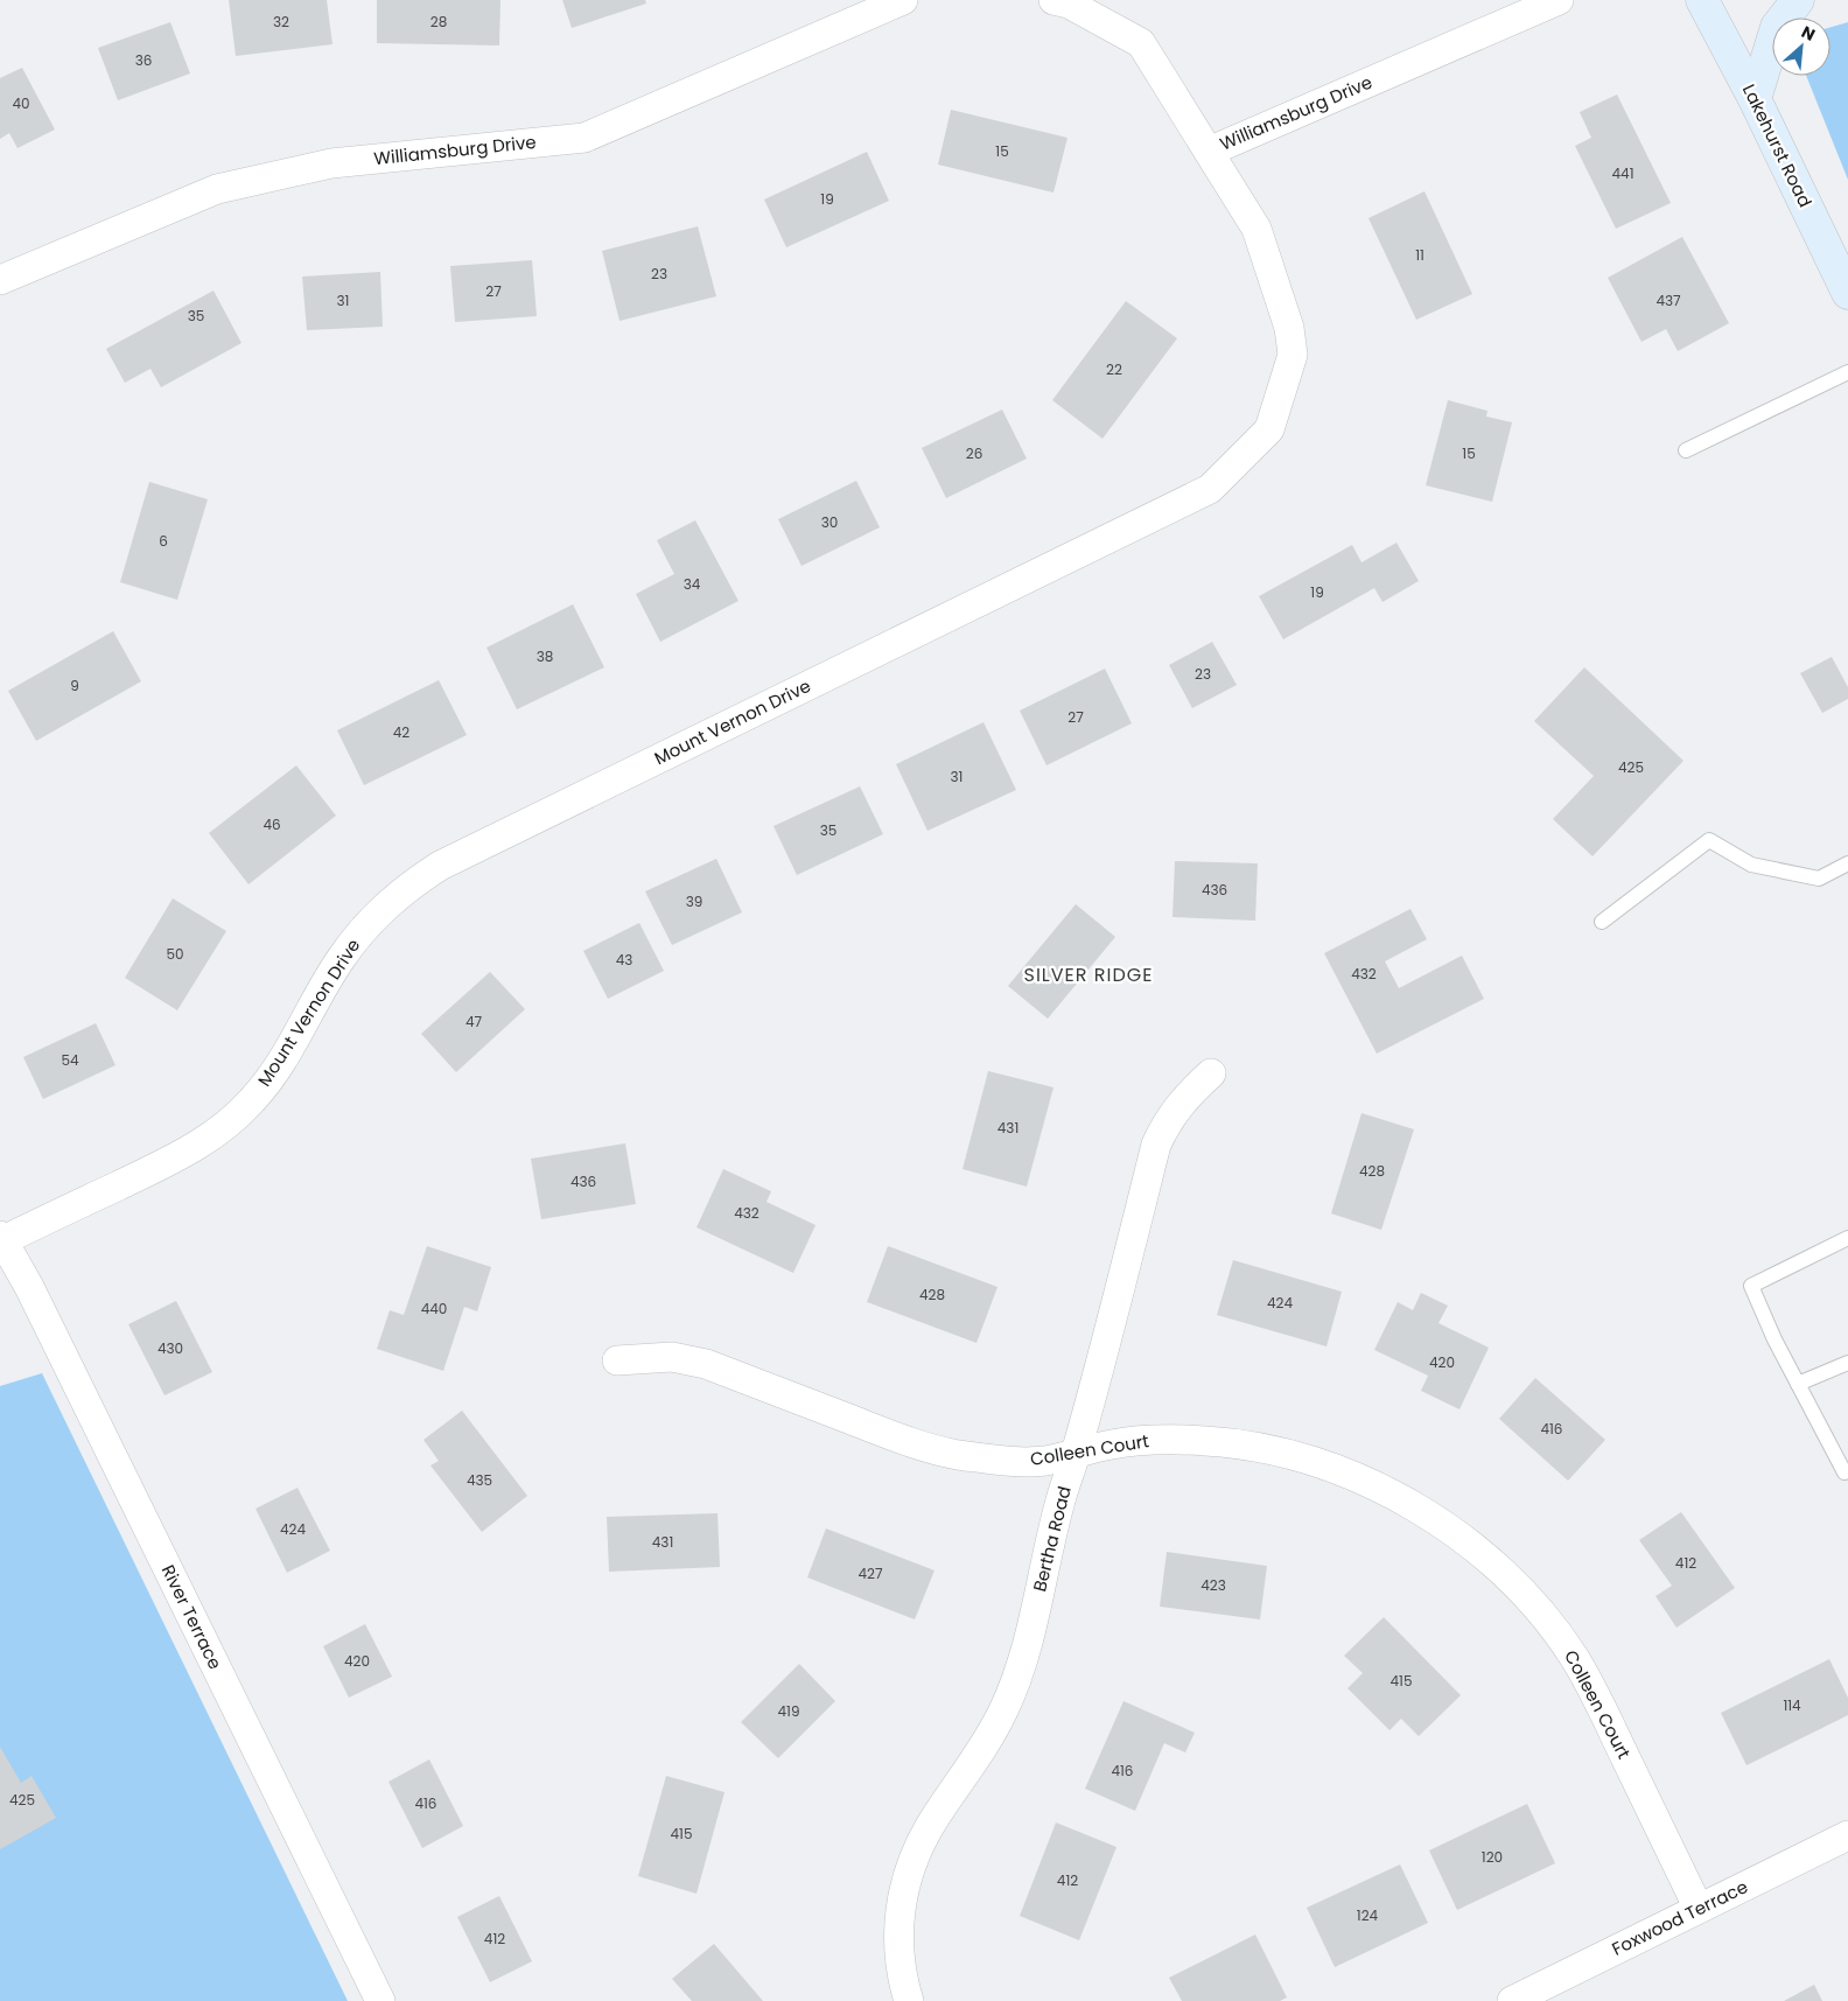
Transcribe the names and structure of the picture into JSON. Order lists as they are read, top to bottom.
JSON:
{
  "streets": {
    "main road": ["Lakehurst Road"],
    "street": [
      "Williamsburg Drive",
      "Mount Vernon Drive",
      "Colleen Court",
      "Bertha Road",
      "River Terrace",
      "Foxwood Terrace"
    ]
  },
  "crossings": [
    ["Williamsburg Drive", "Mount Vernon Drive"],
    ["Mount Vernon Drive", "River Terrace"],
    ["Colleen Court", "Bertha Road"],
    ["Colleen Court", "Foxwood Terrace"]
  ],
  "districts": ["SILVER RIDGE"],
  "house_numbers": [
    "32",
    "28",
    "36",
    "40",
    "15",
    "441",
    "19",
    "11",
    "23",
    "27",
    "31",
    "437",
    "35",
    "22",
    "26",
    "15",
    "30",
    "6",
    "34",
    "19",
    "38",
    "23",
    "9",
    "27",
    "42",
    "425",
    "31",
    "46",
    "35",
    "436",
    "39",
    "50",
    "43",
    "432",
    "47",
    "54",
    "431",
    "428",
    "436",
    "432",
    "428",
    "424",
    "440",
    "430",
    "420",
    "416",
    "435",
    "424",
    "431",
    "412",
    "427",
    "423",
    "420",
    "415",
    "114",
    "419",
    "416",
    "425",
    "416",
    "415",
    "120",
    "412",
    "124",
    "412"
  ],
  "north": "top right"
}
